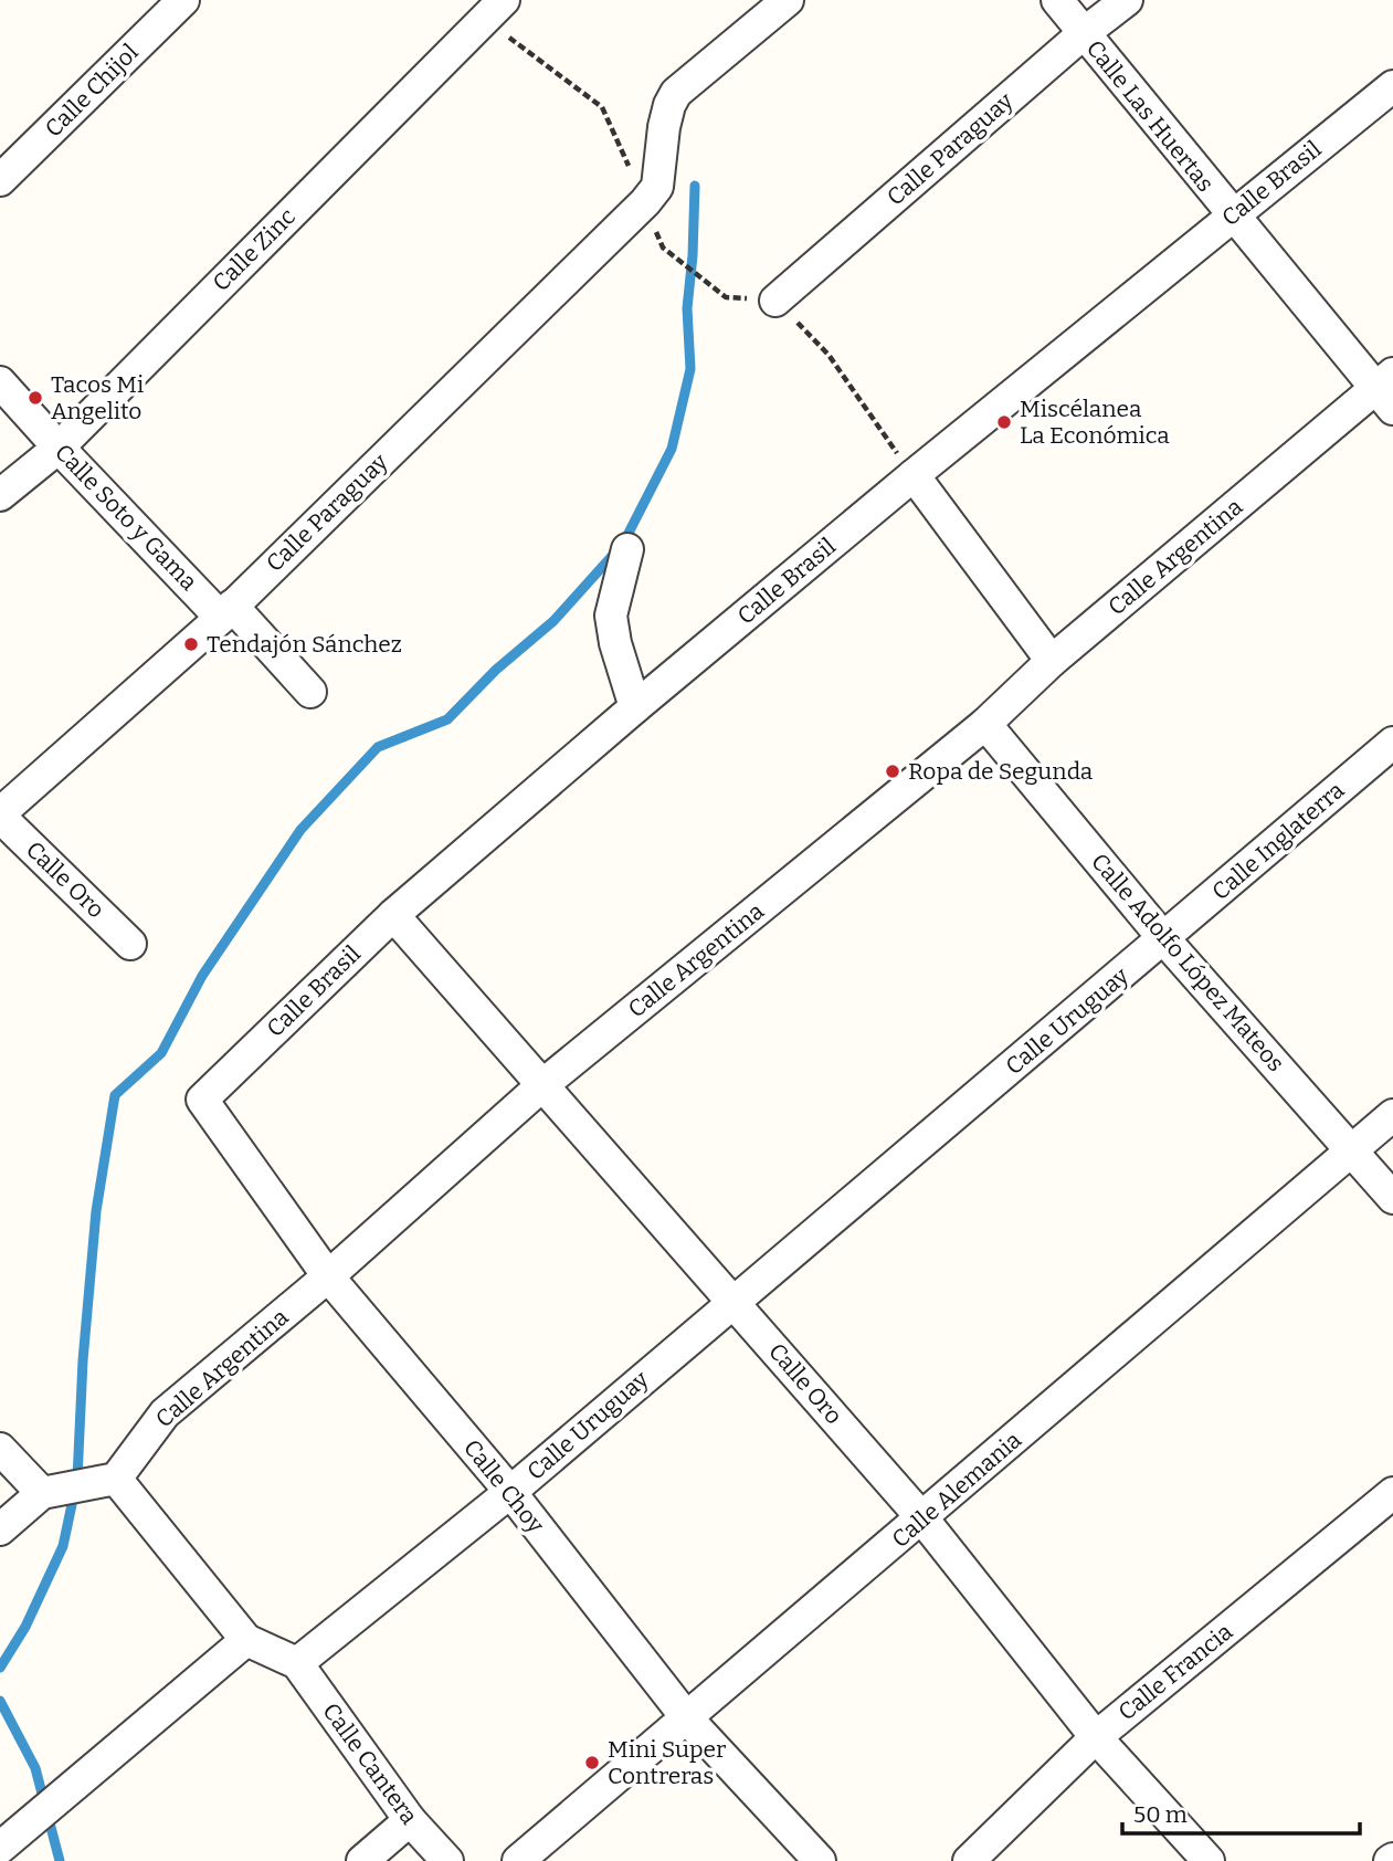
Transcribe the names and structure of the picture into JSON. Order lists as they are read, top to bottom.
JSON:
{
  "streets": {
    "street": [
      "Calle Chijol",
      "Calle Las Huertas",
      "Calle Paraguay",
      "Calle Brasil",
      "Calle Zinc",
      "Calle Soto y Gama",
      "Calle Argentina",
      "Calle Inglaterra",
      "Calle Oro",
      "Calle Adolfo López Mateos",
      "Calle Uruguay",
      "Calle Choy",
      "Calle Alemania",
      "Calle Francia",
      "Calle Cantera"
    ]
  },
  "crossings": [
    ["Calle Las Huertas", "Calle Paraguay"],
    ["Calle Las Huertas", "Calle Brasil"],
    ["Calle Las Huertas", "Calle Argentina"],
    ["Calle Paraguay", "Calle Soto y Gama"],
    ["Calle Paraguay", "Calle Oro"],
    ["Calle Brasil", "Calle Oro"],
    ["Calle Brasil", "Calle Choy"],
    ["Calle Zinc", "Calle Soto y Gama"],
    ["Calle Argentina", "Calle Oro"],
    ["Calle Argentina", "Calle Adolfo López Mateos"],
    ["Calle Argentina", "Calle Choy"],
    ["Calle Inglaterra", "Calle Adolfo López Mateos"],
    ["Calle Inglaterra", "Calle Uruguay"],
    ["Calle Oro", "Calle Uruguay"],
    ["Calle Oro", "Calle Alemania"],
    ["Calle Oro", "Calle Francia"],
    ["Calle Adolfo López Mateos", "Calle Uruguay"],
    ["Calle Adolfo López Mateos", "Calle Alemania"],
    ["Calle Uruguay", "Calle Choy"],
    ["Calle Uruguay", "Calle Cantera"],
    ["Calle Choy", "Calle Alemania"]
  ],
  "places": [
    "Tacos Mi Angelito",
    "Miscélanea La Económica",
    "Tendajón Sánchez",
    "Ropa de Segunda",
    "Mini Super Contreras"
  ],
  "scale_bar": "50 m"
}
